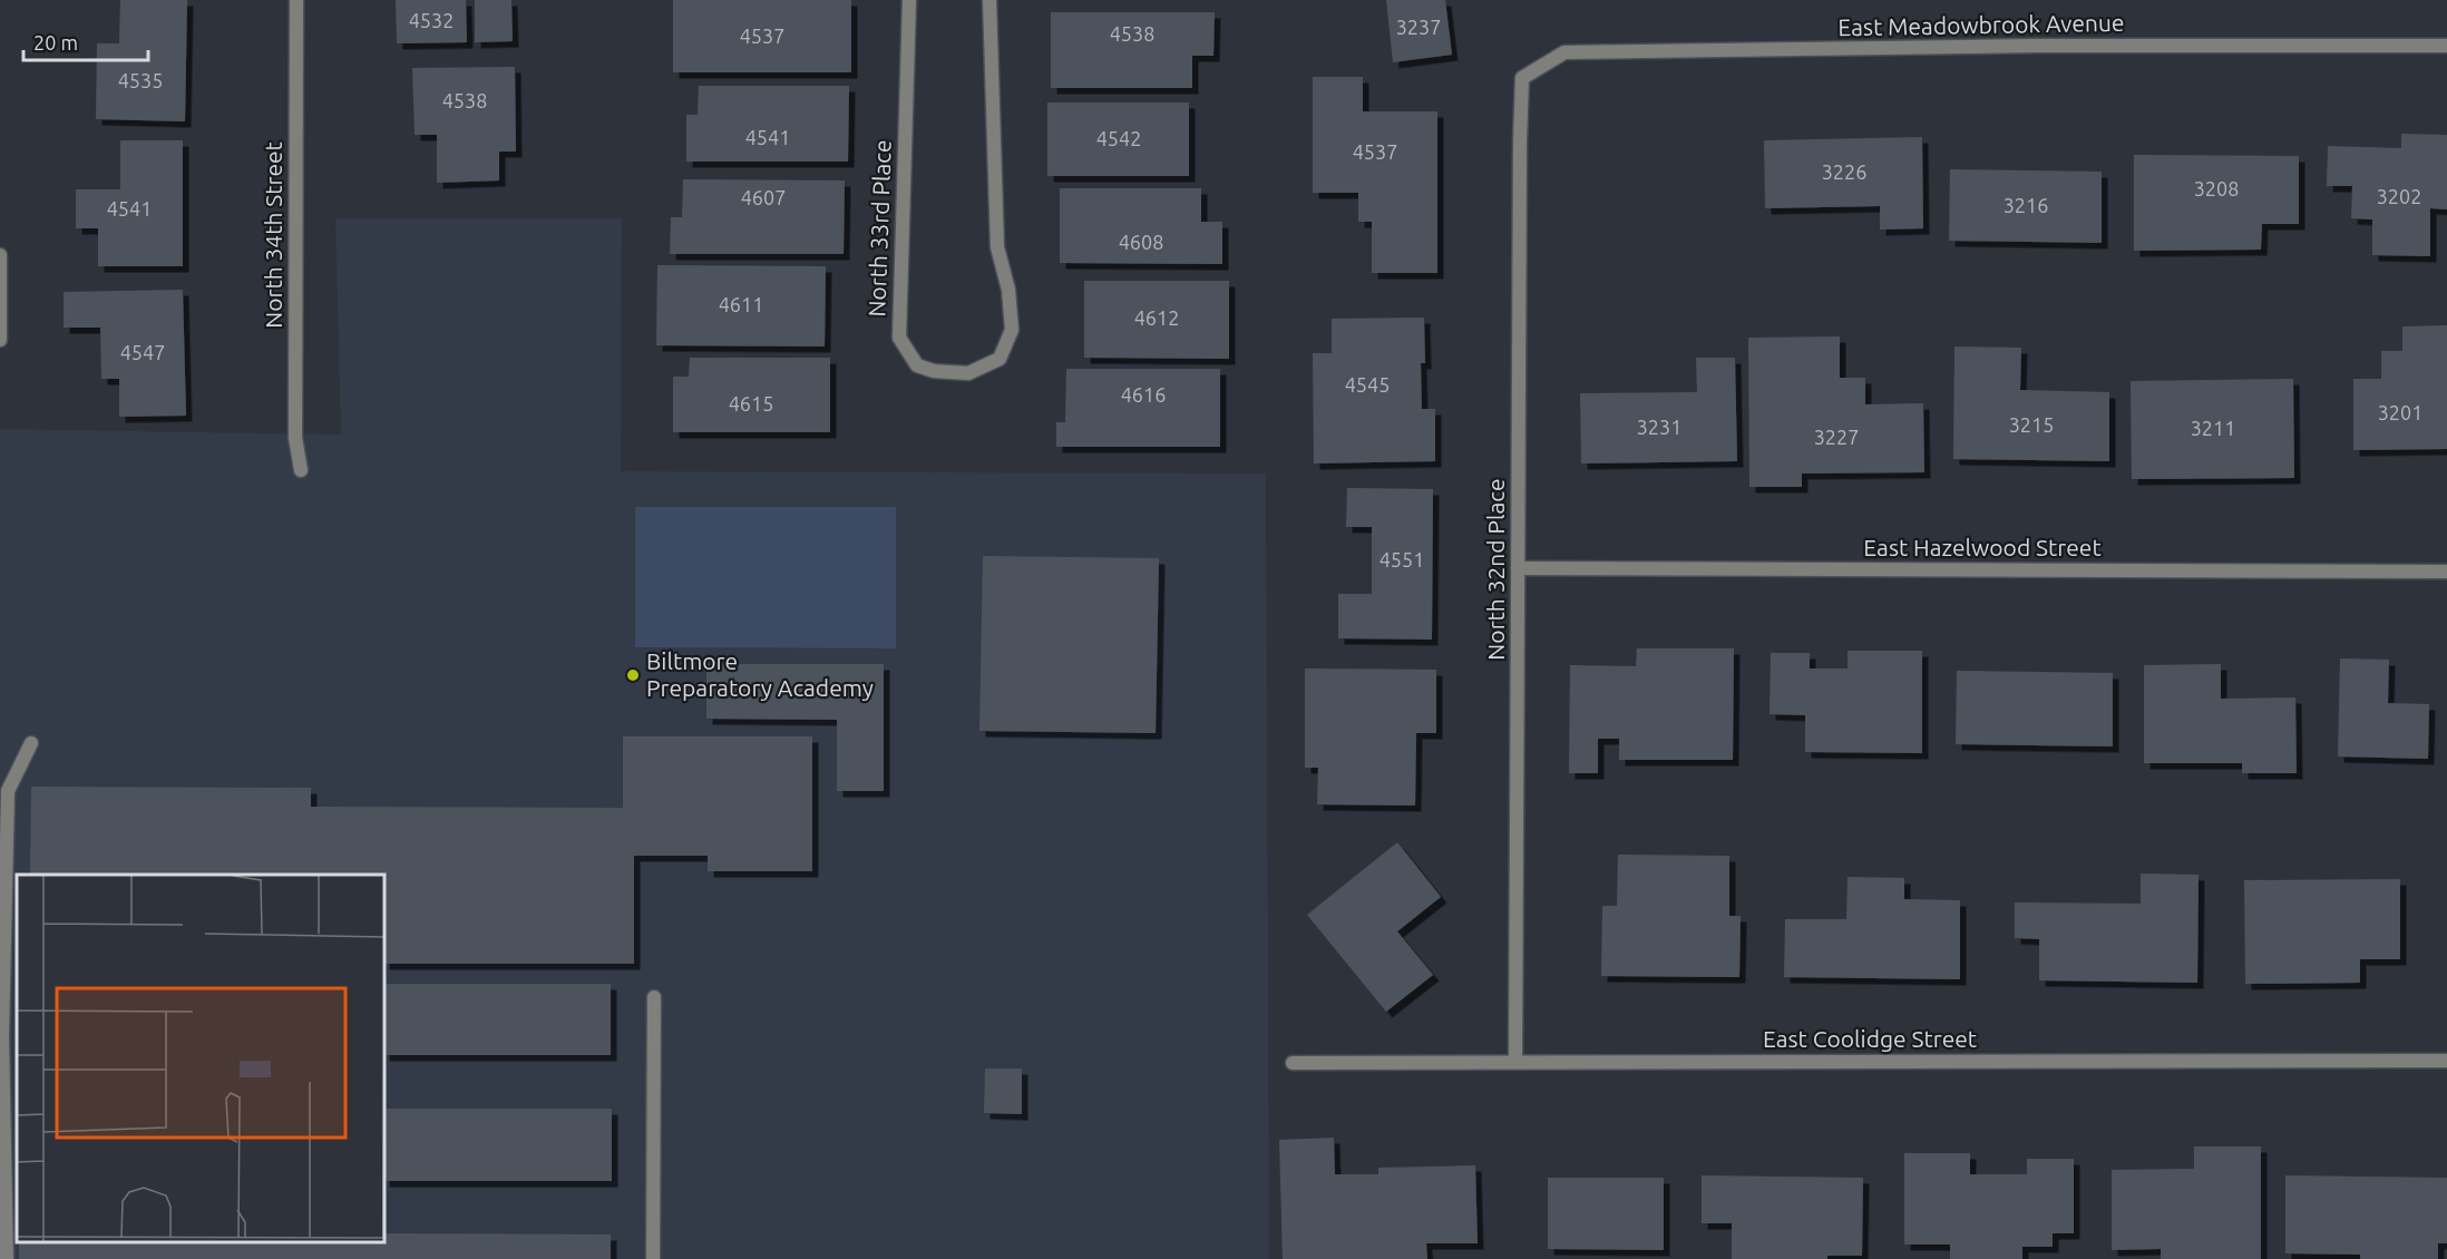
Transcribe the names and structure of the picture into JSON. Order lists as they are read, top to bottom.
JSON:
{
  "streets": {
    "street": [
      "East Meadowbrook Avenue",
      "North 33rd Place",
      "North 34th Street",
      "East Hazelwood Street",
      "North 32nd Place",
      "East Coolidge Street"
    ]
  },
  "crossings": [
    ["East Meadowbrook Avenue", "North 32nd Place"],
    ["East Hazelwood Street", "North 32nd Place"],
    ["North 32nd Place", "East Coolidge Street"]
  ],
  "places": ["Biltmore Preparatory Academy"],
  "house_numbers": [
    "4532",
    "3237",
    "4538",
    "4537",
    "4535",
    "4538",
    "4541",
    "4542",
    "4537",
    "3226",
    "3208",
    "3202",
    "4607",
    "3216",
    "4541",
    "4608",
    "4611",
    "4612",
    "4547",
    "4545",
    "4616",
    "4615",
    "3201",
    "3215",
    "3231",
    "3211",
    "3227",
    "4551"
  ],
  "scale_bar": "20 m"
}
